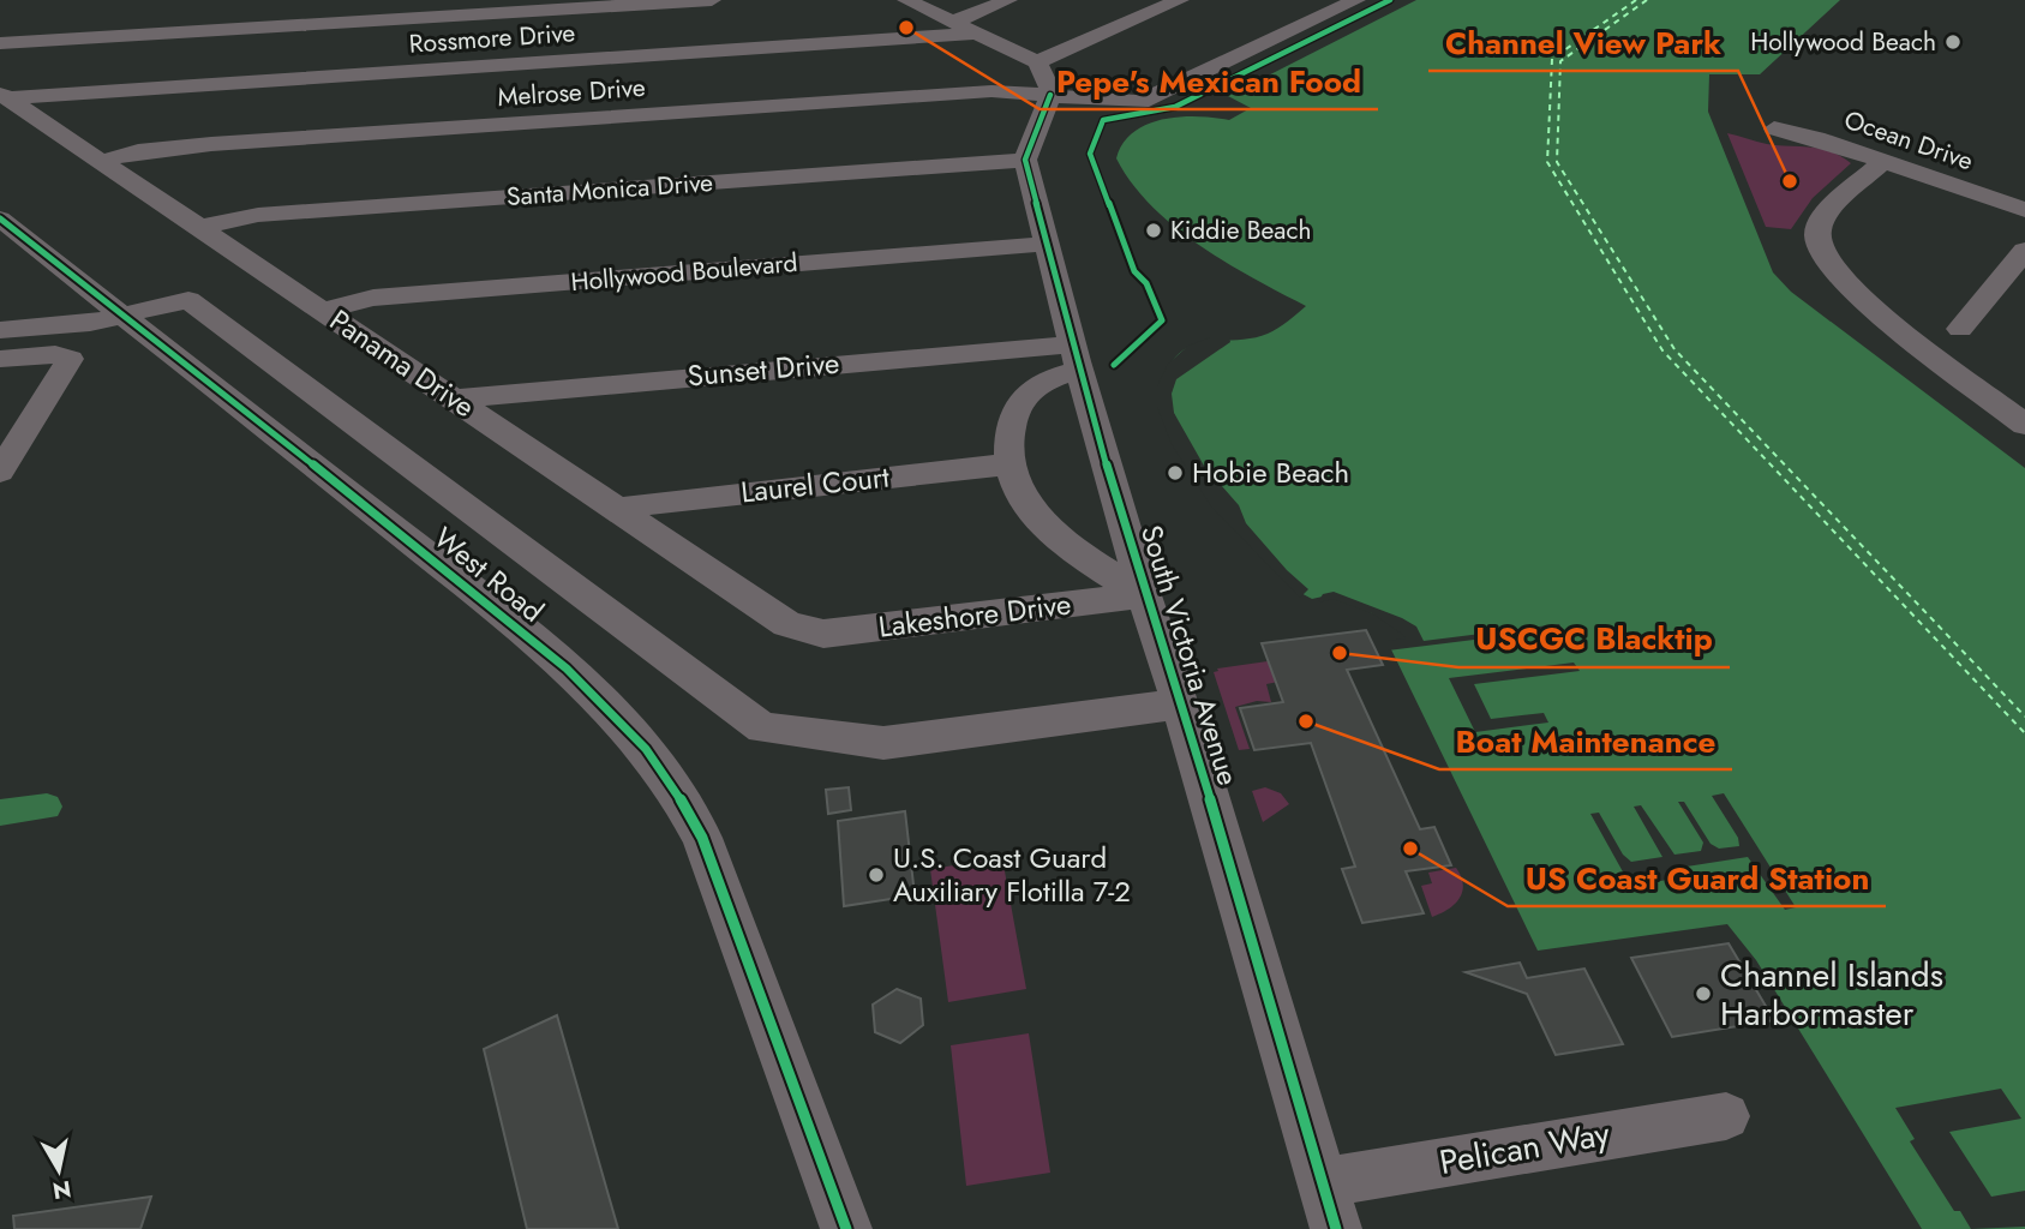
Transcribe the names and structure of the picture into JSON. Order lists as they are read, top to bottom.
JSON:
{
  "streets": {
    "street": [
      "Rossmore Drive",
      "Melrose Drive",
      "Ocean Drive",
      "Santa Monica Drive",
      "Hollywood Boulevard",
      "Panama Drive",
      "Sunset Drive",
      "Laurel Court",
      "West Road",
      "Lakeshore Drive",
      "South Victoria Avenue",
      "Pelican Way"
    ]
  },
  "crossings": [
    ["Rossmore Drive", "Panama Drive"],
    ["Melrose Drive", "Panama Drive"],
    ["Santa Monica Drive", "Panama Drive"],
    ["Santa Monica Drive", "South Victoria Avenue"],
    ["Hollywood Boulevard", "Panama Drive"],
    ["Hollywood Boulevard", "South Victoria Avenue"],
    ["Panama Drive", "Sunset Drive"],
    ["Panama Drive", "Laurel Court"],
    ["Panama Drive", "Lakeshore Drive"],
    ["Sunset Drive", "South Victoria Avenue"],
    ["Lakeshore Drive", "South Victoria Avenue"],
    ["South Victoria Avenue", "Pelican Way"]
  ],
  "places": [
    "Pepe's Mexican Food",
    "Hollywood Beach",
    "Channel View Park",
    "Kiddie Beach",
    "Hobie Beach",
    "USCGC Blacktip",
    "Boat Maintenance",
    "US Coast Guard Station",
    "U.S. Coast Guard Auxiliary Flotilla 7-2",
    "Channel Islands Harbormaster"
  ],
  "north": "bottom"
}
